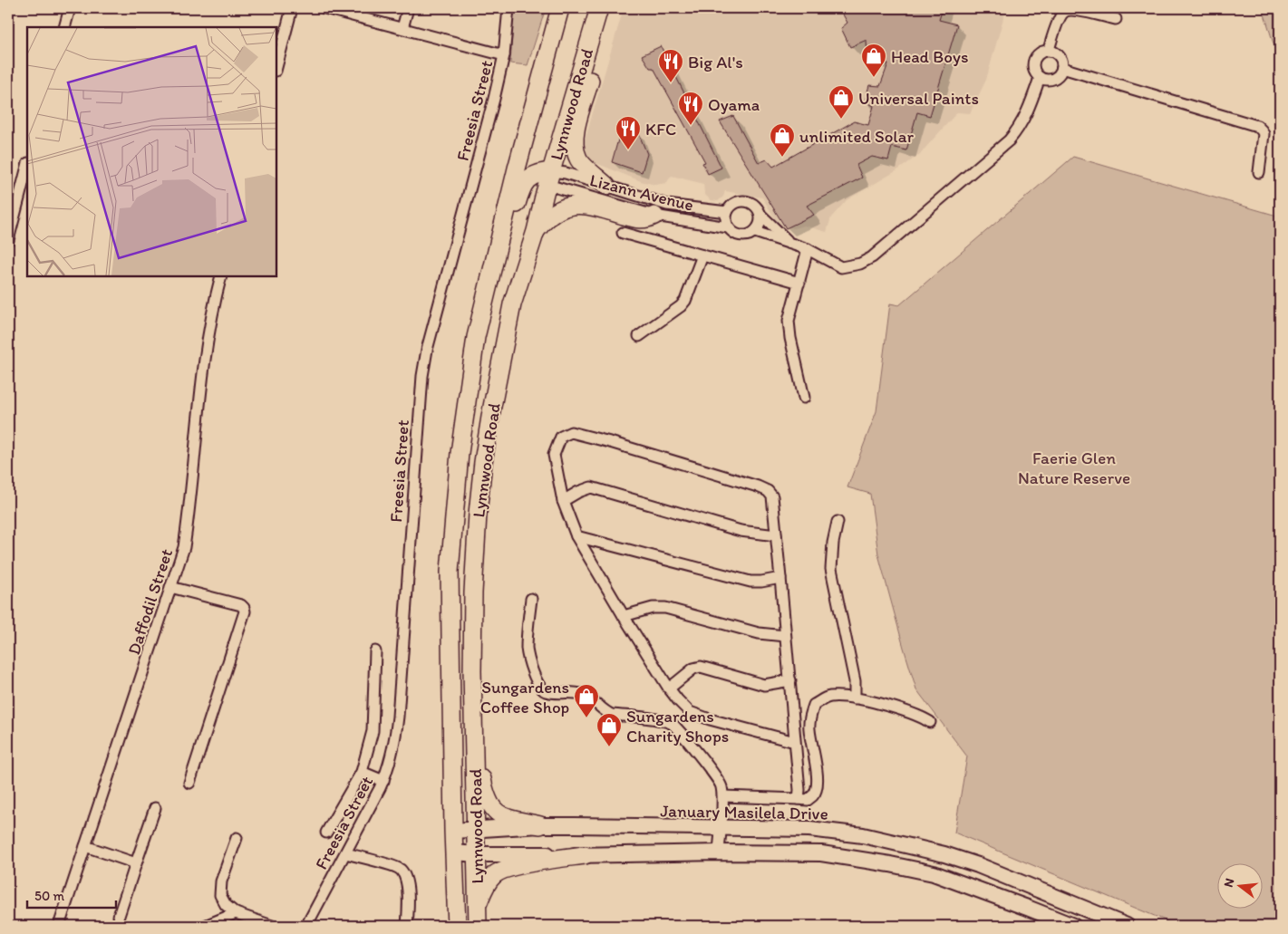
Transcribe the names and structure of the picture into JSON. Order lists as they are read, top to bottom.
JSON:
{
  "streets": {
    "main road": ["Lynnwood Road", "January Masilela Drive"],
    "street": ["Freesia Street", "Lizann Avenue", "Daffodil Street"]
  },
  "crossings": [
    ["Lynnwood Road", "Lizann Avenue"],
    ["Lynnwood Road", "January Masilela Drive"]
  ],
  "parks": ["Faerie Glen Nature Reserve"],
  "places": {
    "shop": [
      "Head Boys",
      "Universal Paints",
      "unlimited Solar",
      "Sungardens Coffee Shop",
      "Sungardens Charity Shops"
    ],
    "restaurant": ["Big Al's", "Oyama", "KFC"]
  },
  "scale_bar": "50 m",
  "north": "left"
}
